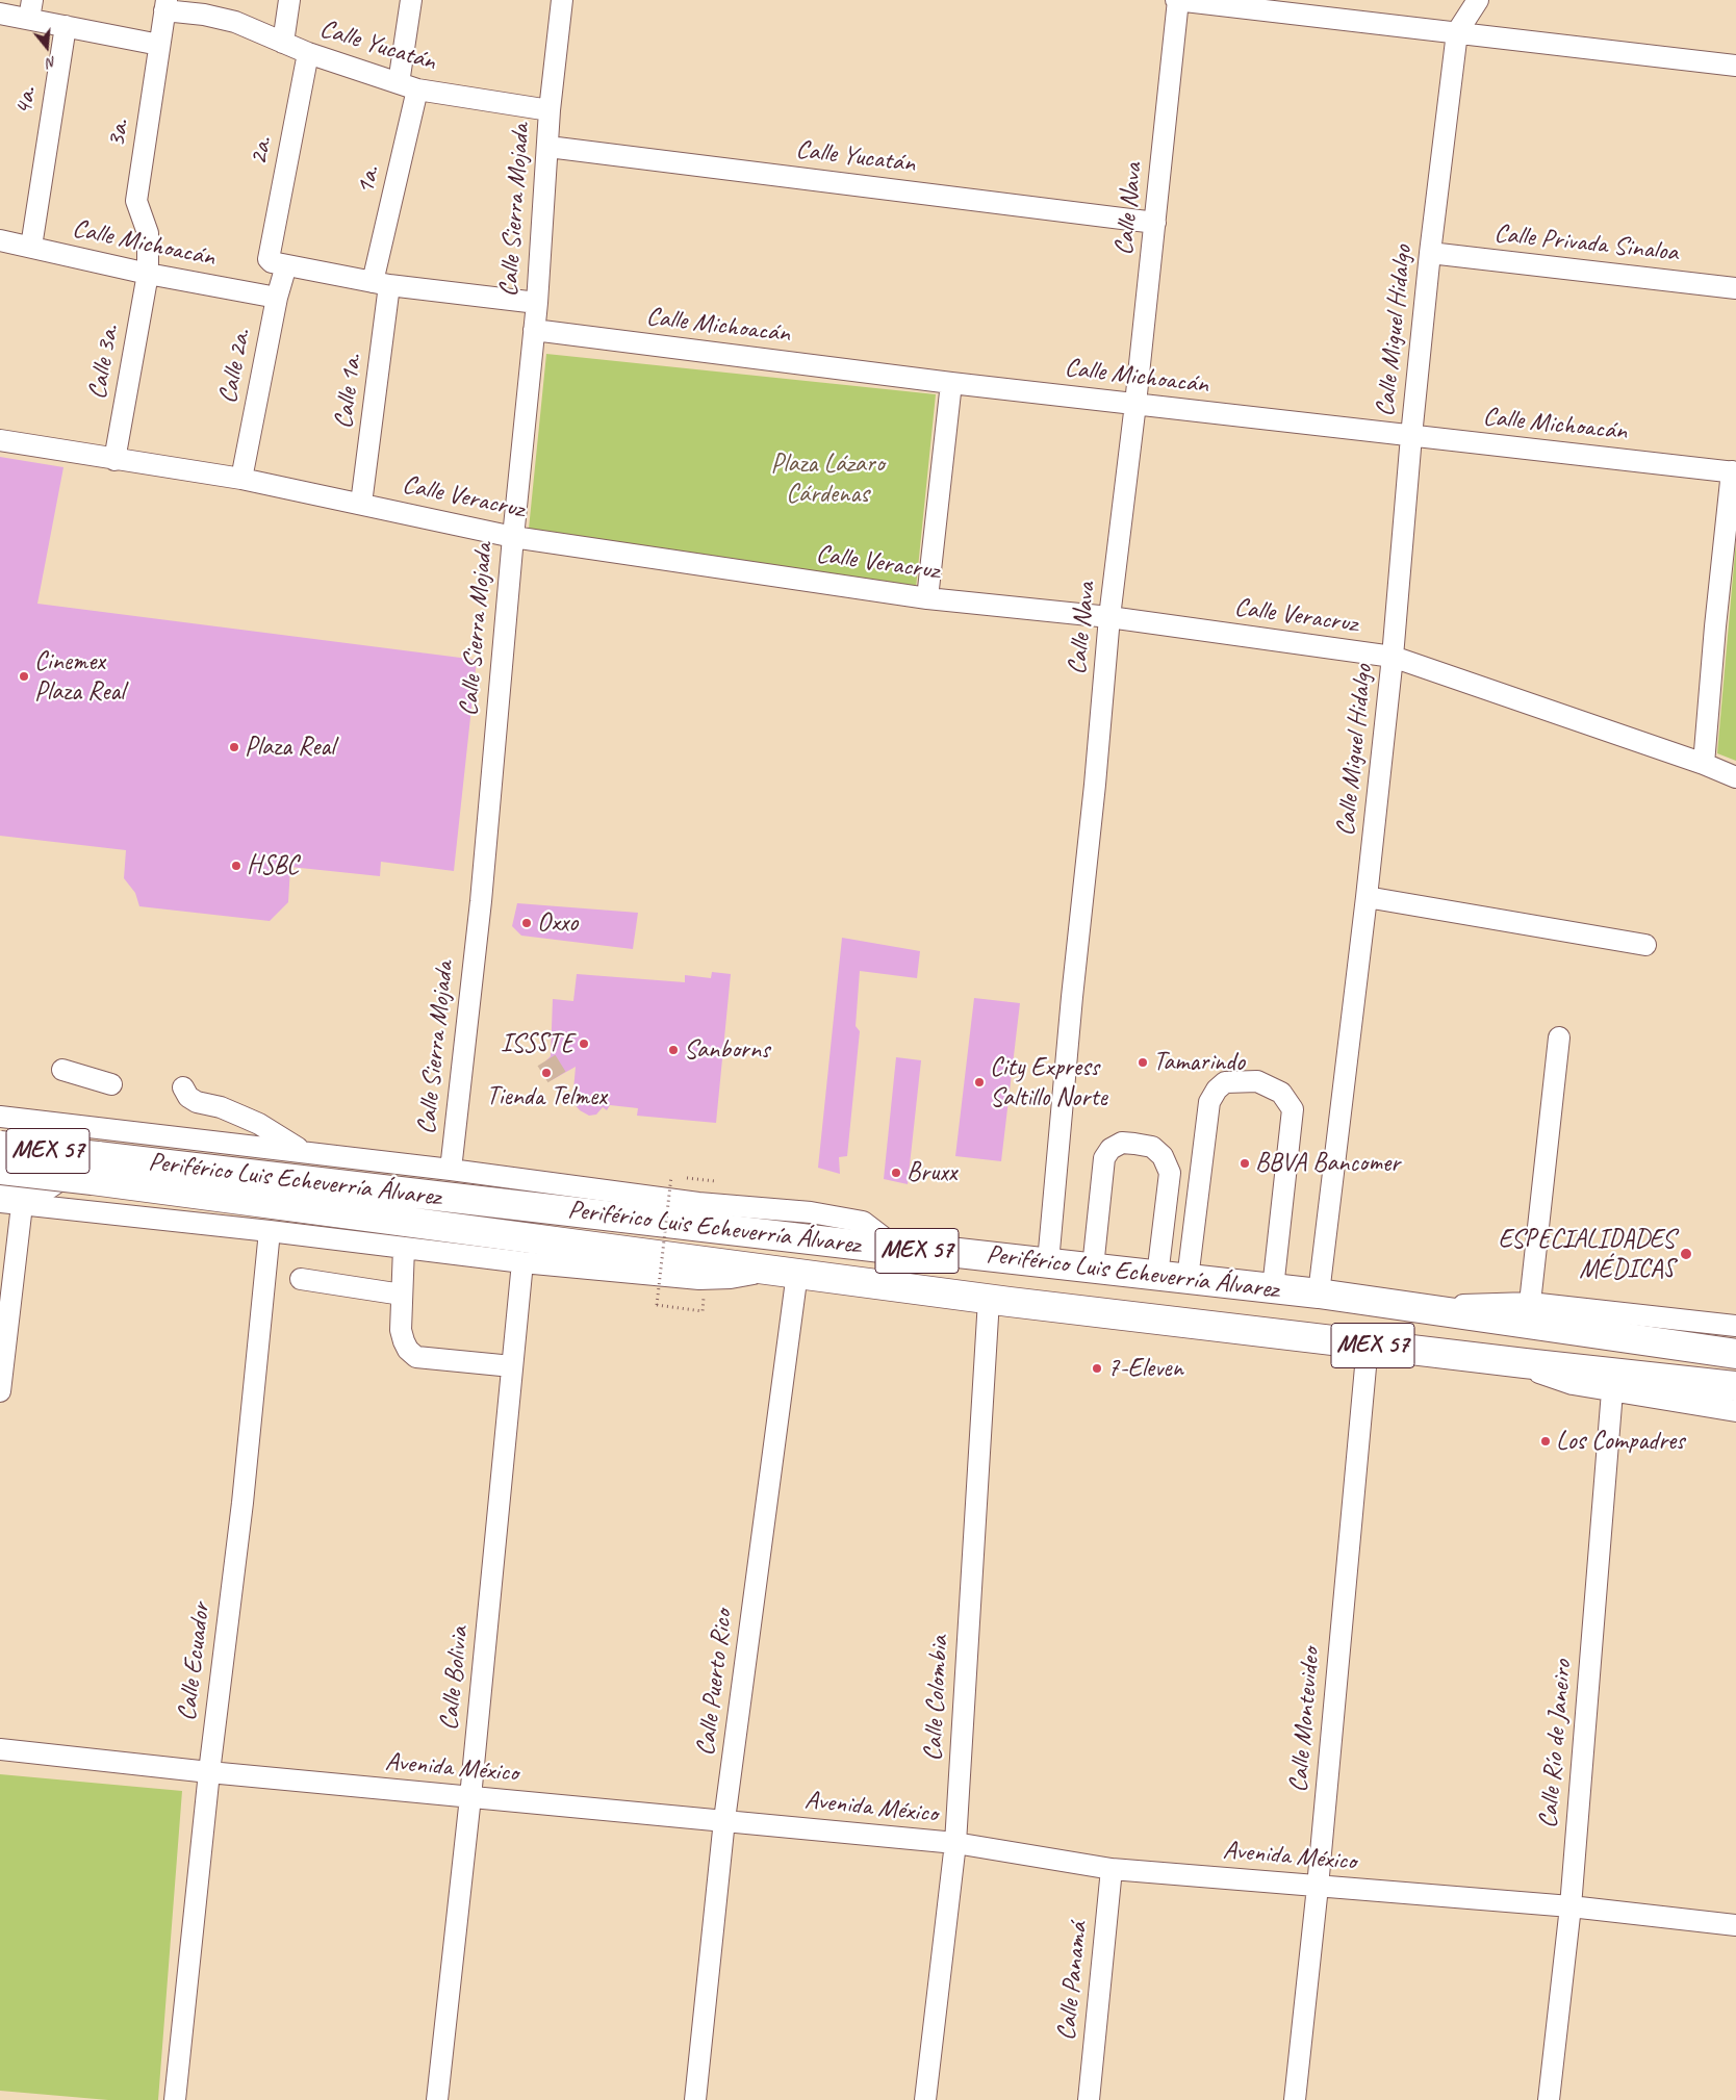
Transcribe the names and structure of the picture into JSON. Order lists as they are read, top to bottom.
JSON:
{
  "streets": {
    "highway": ["MEX 57", "Periférico Luis Echeverría Álvarez"],
    "street": [
      "Calle Yucatán",
      "4a.",
      "3a.",
      "2a.",
      "1a.",
      "Calle Nava",
      "Calle Sierra Mojada",
      "Calle Michoacán",
      "Calle Privada Sinaloa",
      "Calle Miguel Hidalgo",
      "Calle 3a.",
      "Calle 2a.",
      "Calle 1a.",
      "Calle Veracruz",
      "Calle Ecuador",
      "Calle Bolivia",
      "Calle Puerto Rico",
      "Calle Colombia",
      "Calle Montevideo",
      "Calle Río de Janeiro",
      "Avenida México",
      "Calle Panamá"
    ]
  },
  "crossings": [
    ["Calle Yucatán", "3a."],
    ["Calle Yucatán", "2a."],
    ["Calle Yucatán", "1a."],
    ["Calle Yucatán", "Calle Nava"],
    ["Calle Yucatán", "Calle Sierra Mojada"],
    ["4a.", "Calle Michoacán"],
    ["3a.", "Calle Michoacán"],
    ["3a.", "Calle 3a."],
    ["2a.", "Calle 2a."],
    ["1a.", "Calle 1a."],
    ["Calle Nava", "Calle Michoacán"],
    ["Calle Nava", "Calle Veracruz"],
    ["Calle Nava", "Periférico Luis Echeverría Álvarez"],
    ["Calle Sierra Mojada", "Calle Michoacán"],
    ["Calle Sierra Mojada", "Calle Veracruz"],
    ["Calle Michoacán", "Calle Miguel Hidalgo"],
    ["Calle Michoacán", "Calle 3a."],
    ["Calle Michoacán", "Calle 2a."],
    ["Calle Michoacán", "Calle Veracruz"],
    ["Calle Privada Sinaloa", "Calle Miguel Hidalgo"],
    ["Calle Miguel Hidalgo", "Calle Veracruz"],
    ["Calle Miguel Hidalgo", "Periférico Luis Echeverría Álvarez"],
    ["Calle 3a.", "Calle Veracruz"],
    ["Calle 2a.", "Calle Veracruz"],
    ["Calle 1a.", "Calle Veracruz"],
    ["Periférico Luis Echeverría Álvarez", "Calle Puerto Rico"],
    ["Periférico Luis Echeverría Álvarez", "Calle Colombia"],
    ["Periférico Luis Echeverría Álvarez", "Calle Montevideo"],
    ["Periférico Luis Echeverría Álvarez", "Calle Río de Janeiro"],
    ["Calle Ecuador", "Avenida México"],
    ["Calle Bolivia", "Avenida México"],
    ["Calle Puerto Rico", "Avenida México"],
    ["Calle Colombia", "Avenida México"],
    ["Calle Montevideo", "Avenida México"],
    ["Calle Río de Janeiro", "Avenida México"],
    ["Avenida México", "Calle Panamá"]
  ],
  "parks": ["Plaza Lázaro Cárdenas"],
  "places": [
    "Cinemex Plaza Real",
    "Plaza Real",
    "HSBC",
    "Oxxo",
    "ISSSTE",
    "Sanborns",
    "Tamarindo",
    "Tienda Telmex",
    "City Express Saltillo Norte",
    "BBVA Bancomer",
    "Bruxx",
    "ESPECIALIDADES MÉDICAS",
    "7-Eleven",
    "Los Compadres"
  ],
  "north": "bottom"
}
